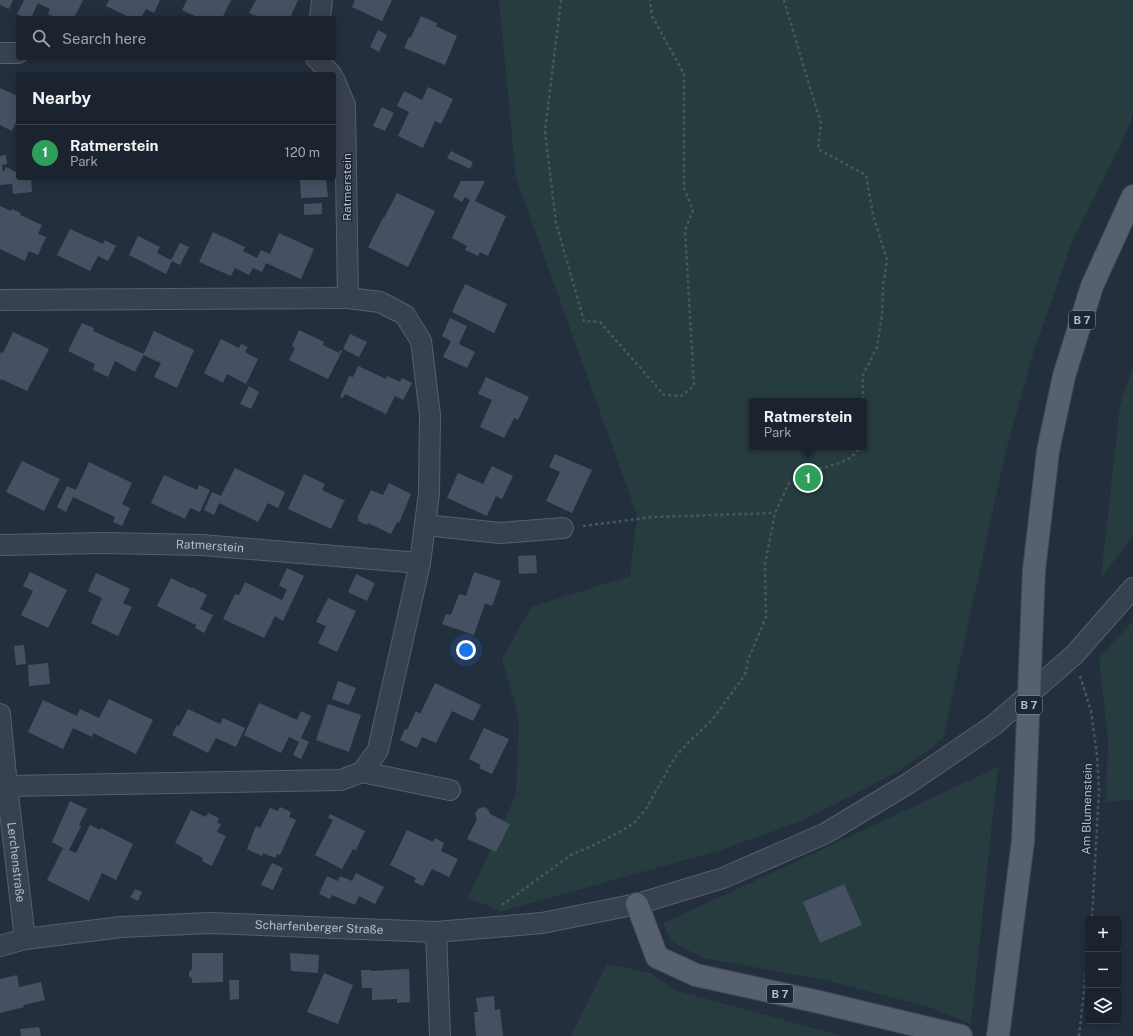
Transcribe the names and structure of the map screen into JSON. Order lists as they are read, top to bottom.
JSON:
{
  "streets": {
    "main road": ["B 7"],
    "street": ["Ratmerstein", "Lerchenstraße", "Scharfenberger Straße"],
    "path": ["Am Blumenstein"]
  },
  "crossings": [
    ["B 7", "Scharfenberger Straße"],
    ["Am Blumenstein", "Scharfenberger Straße"],
    ["Lerchenstraße", "Scharfenberger Straße"]
  ],
  "page": {
    "search": "Search here",
    "heading": "Nearby",
    "list": [
      {
        "mark": "1",
        "name": "Ratmerstein",
        "note": "Park",
        "value": "120 m"
      }
    ],
    "popup": ["Ratmerstein", "Park"],
    "pins": "1",
    "map_buttons": ["+", "−"]
  }
}
